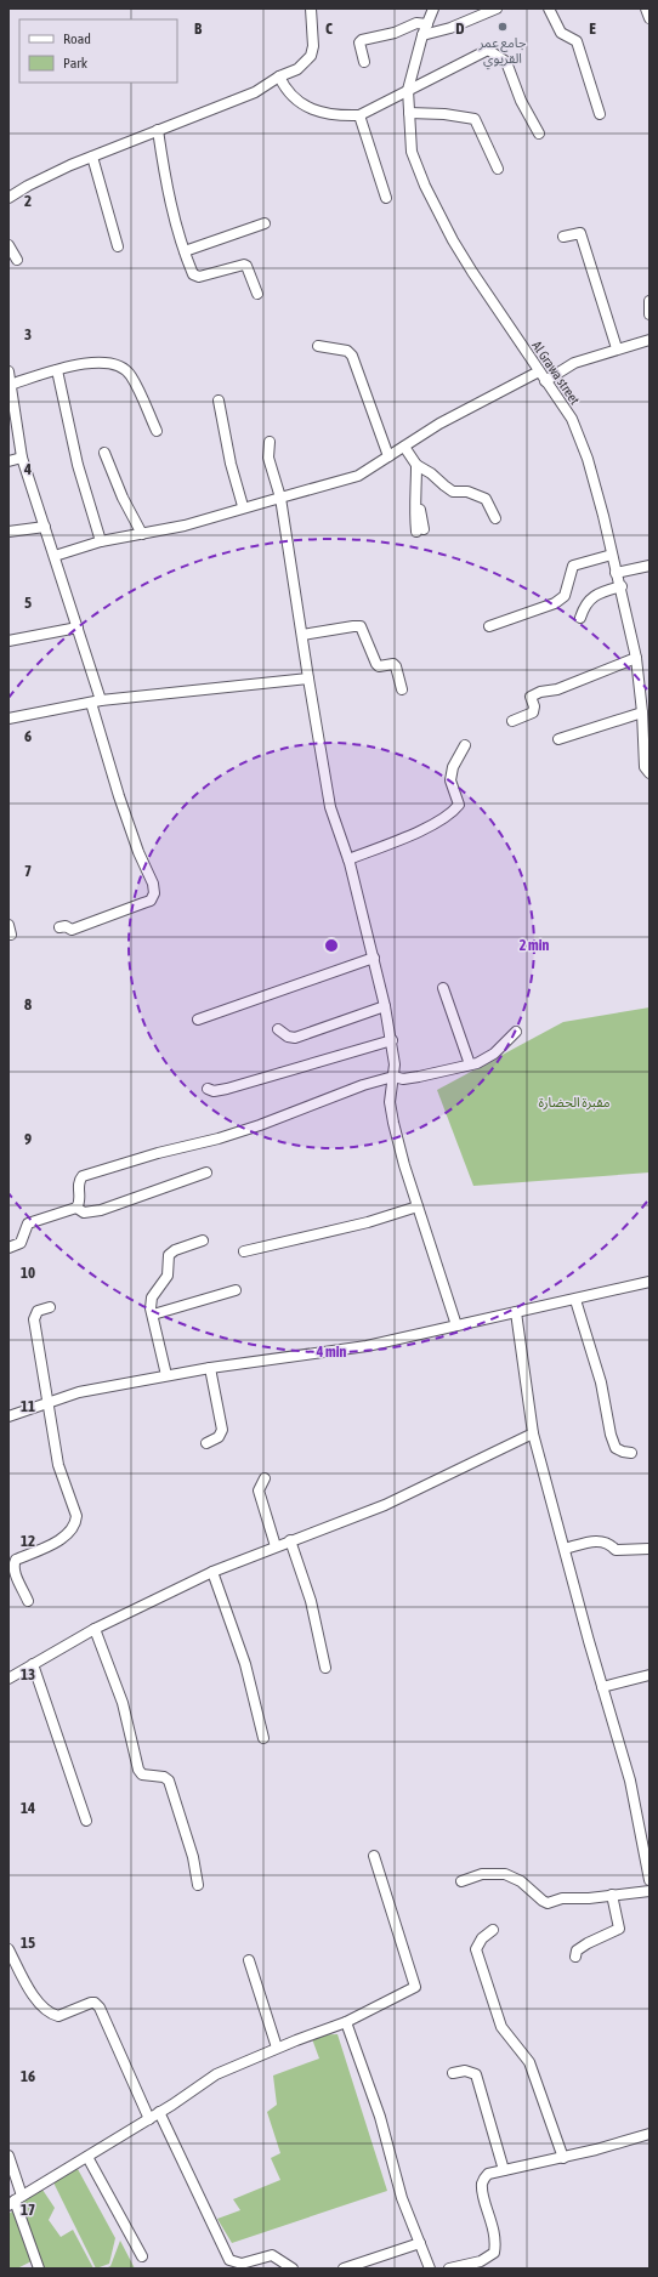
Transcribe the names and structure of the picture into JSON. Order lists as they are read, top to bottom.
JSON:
{
  "streets": {
    "street": ["Al Grawa street"]
  },
  "parks": ["مقبرة الحضارة"],
  "places": ["جامع عمر القريوي"],
  "legend": ["Road", "Park"],
  "grid": {
    "columns": [
      "B",
      "C",
      "D",
      "E"
    ],
    "rows": [
      "2",
      "3",
      "4",
      "5",
      "6",
      "7",
      "8",
      "9",
      "10",
      "11",
      "12",
      "13",
      "14",
      "15",
      "16",
      "17"
    ]
  },
  "rings": ["2 min", "4 min"]
}
